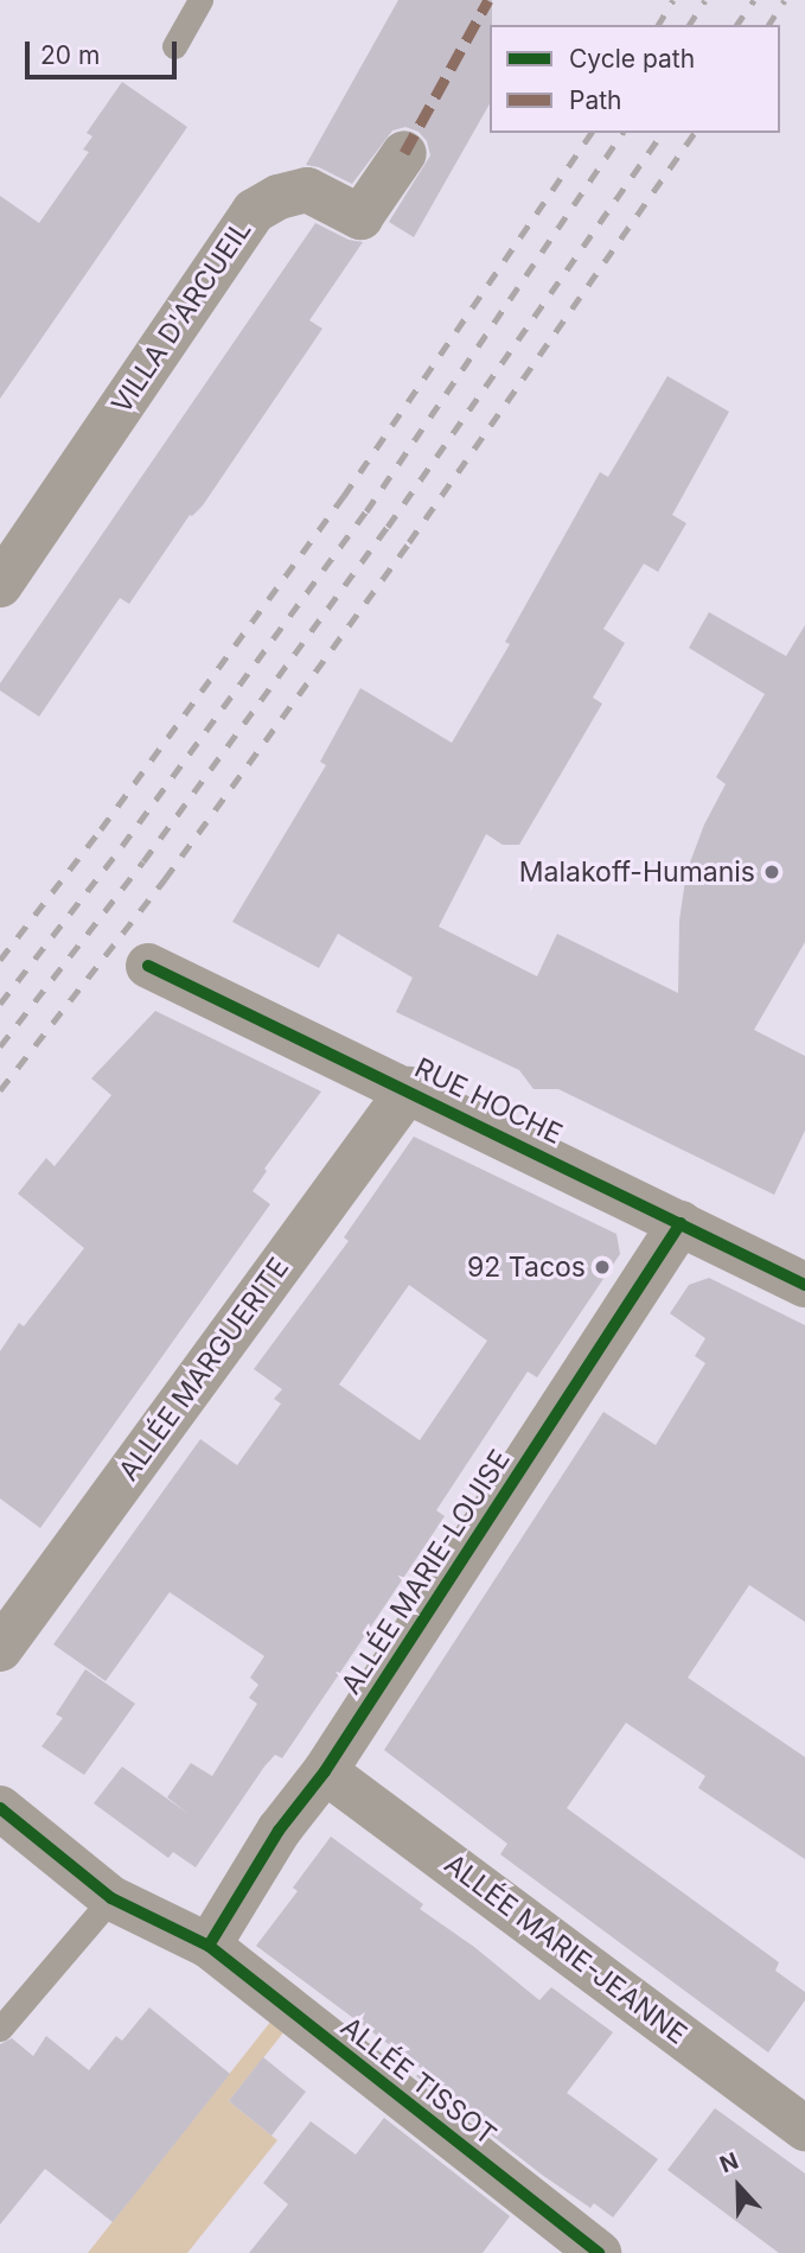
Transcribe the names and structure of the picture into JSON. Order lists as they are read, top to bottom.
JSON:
{
  "streets": {
    "street": [
      "VILLA D'ARCUEIL",
      "RUE HOCHE",
      "ALLÉE MARGUERITE",
      "ALLÉE MARIE-LOUISE",
      "ALLÉE MARIE-JEANNE",
      "ALLÉE TISSOT"
    ]
  },
  "crossings": [
    ["RUE HOCHE", "ALLÉE MARGUERITE"],
    ["RUE HOCHE", "ALLÉE MARIE-LOUISE"],
    ["ALLÉE MARIE-LOUISE", "ALLÉE MARIE-JEANNE"],
    ["ALLÉE MARIE-LOUISE", "ALLÉE TISSOT"]
  ],
  "places": ["Malakoff-Humanis", "92 Tacos"],
  "legend": ["Cycle path", "Path"],
  "scale_bar": "20 m",
  "north": "top"
}
